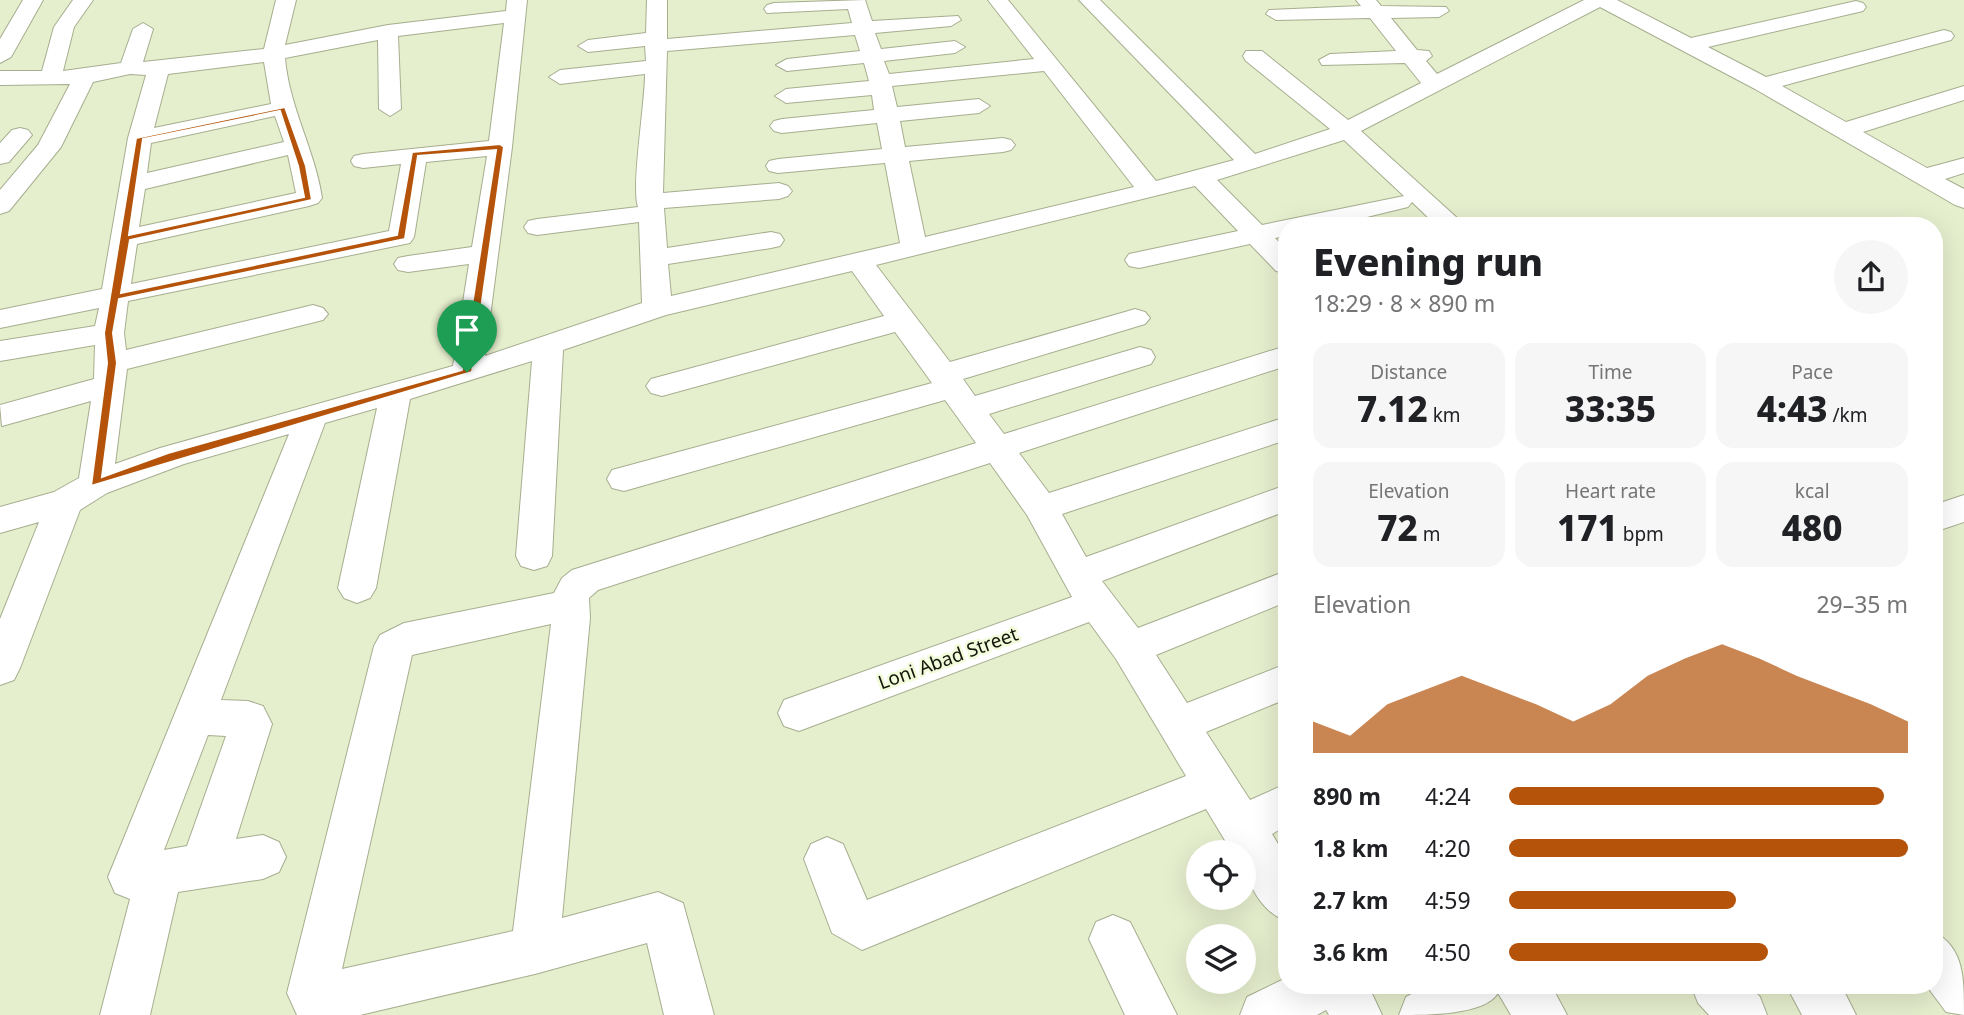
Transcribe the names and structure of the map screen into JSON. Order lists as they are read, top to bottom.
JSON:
{
  "streets": {
    "street": ["Loni Abad Street"]
  },
  "page": {
    "heading": ["Evening run", "18:29 · 8 × 890 m"],
    "stats": [
      ["Distance", "7.12 km"],
      ["Time", "33:35"],
      ["Pace", "4:43 /km"],
      ["Elevation", "72 m"],
      ["Heart rate", "171 bpm"],
      ["kcal", "480"]
    ],
    "chart": ["Elevation", "29–35 m"],
    "list": [
      {
        "name": "890 m",
        "note": "4:24"
      },
      {
        "name": "1.8 km",
        "note": "4:20"
      },
      {
        "name": "2.7 km",
        "note": "4:59"
      },
      {
        "name": "3.6 km",
        "note": "4:50"
      }
    ]
  }
}
